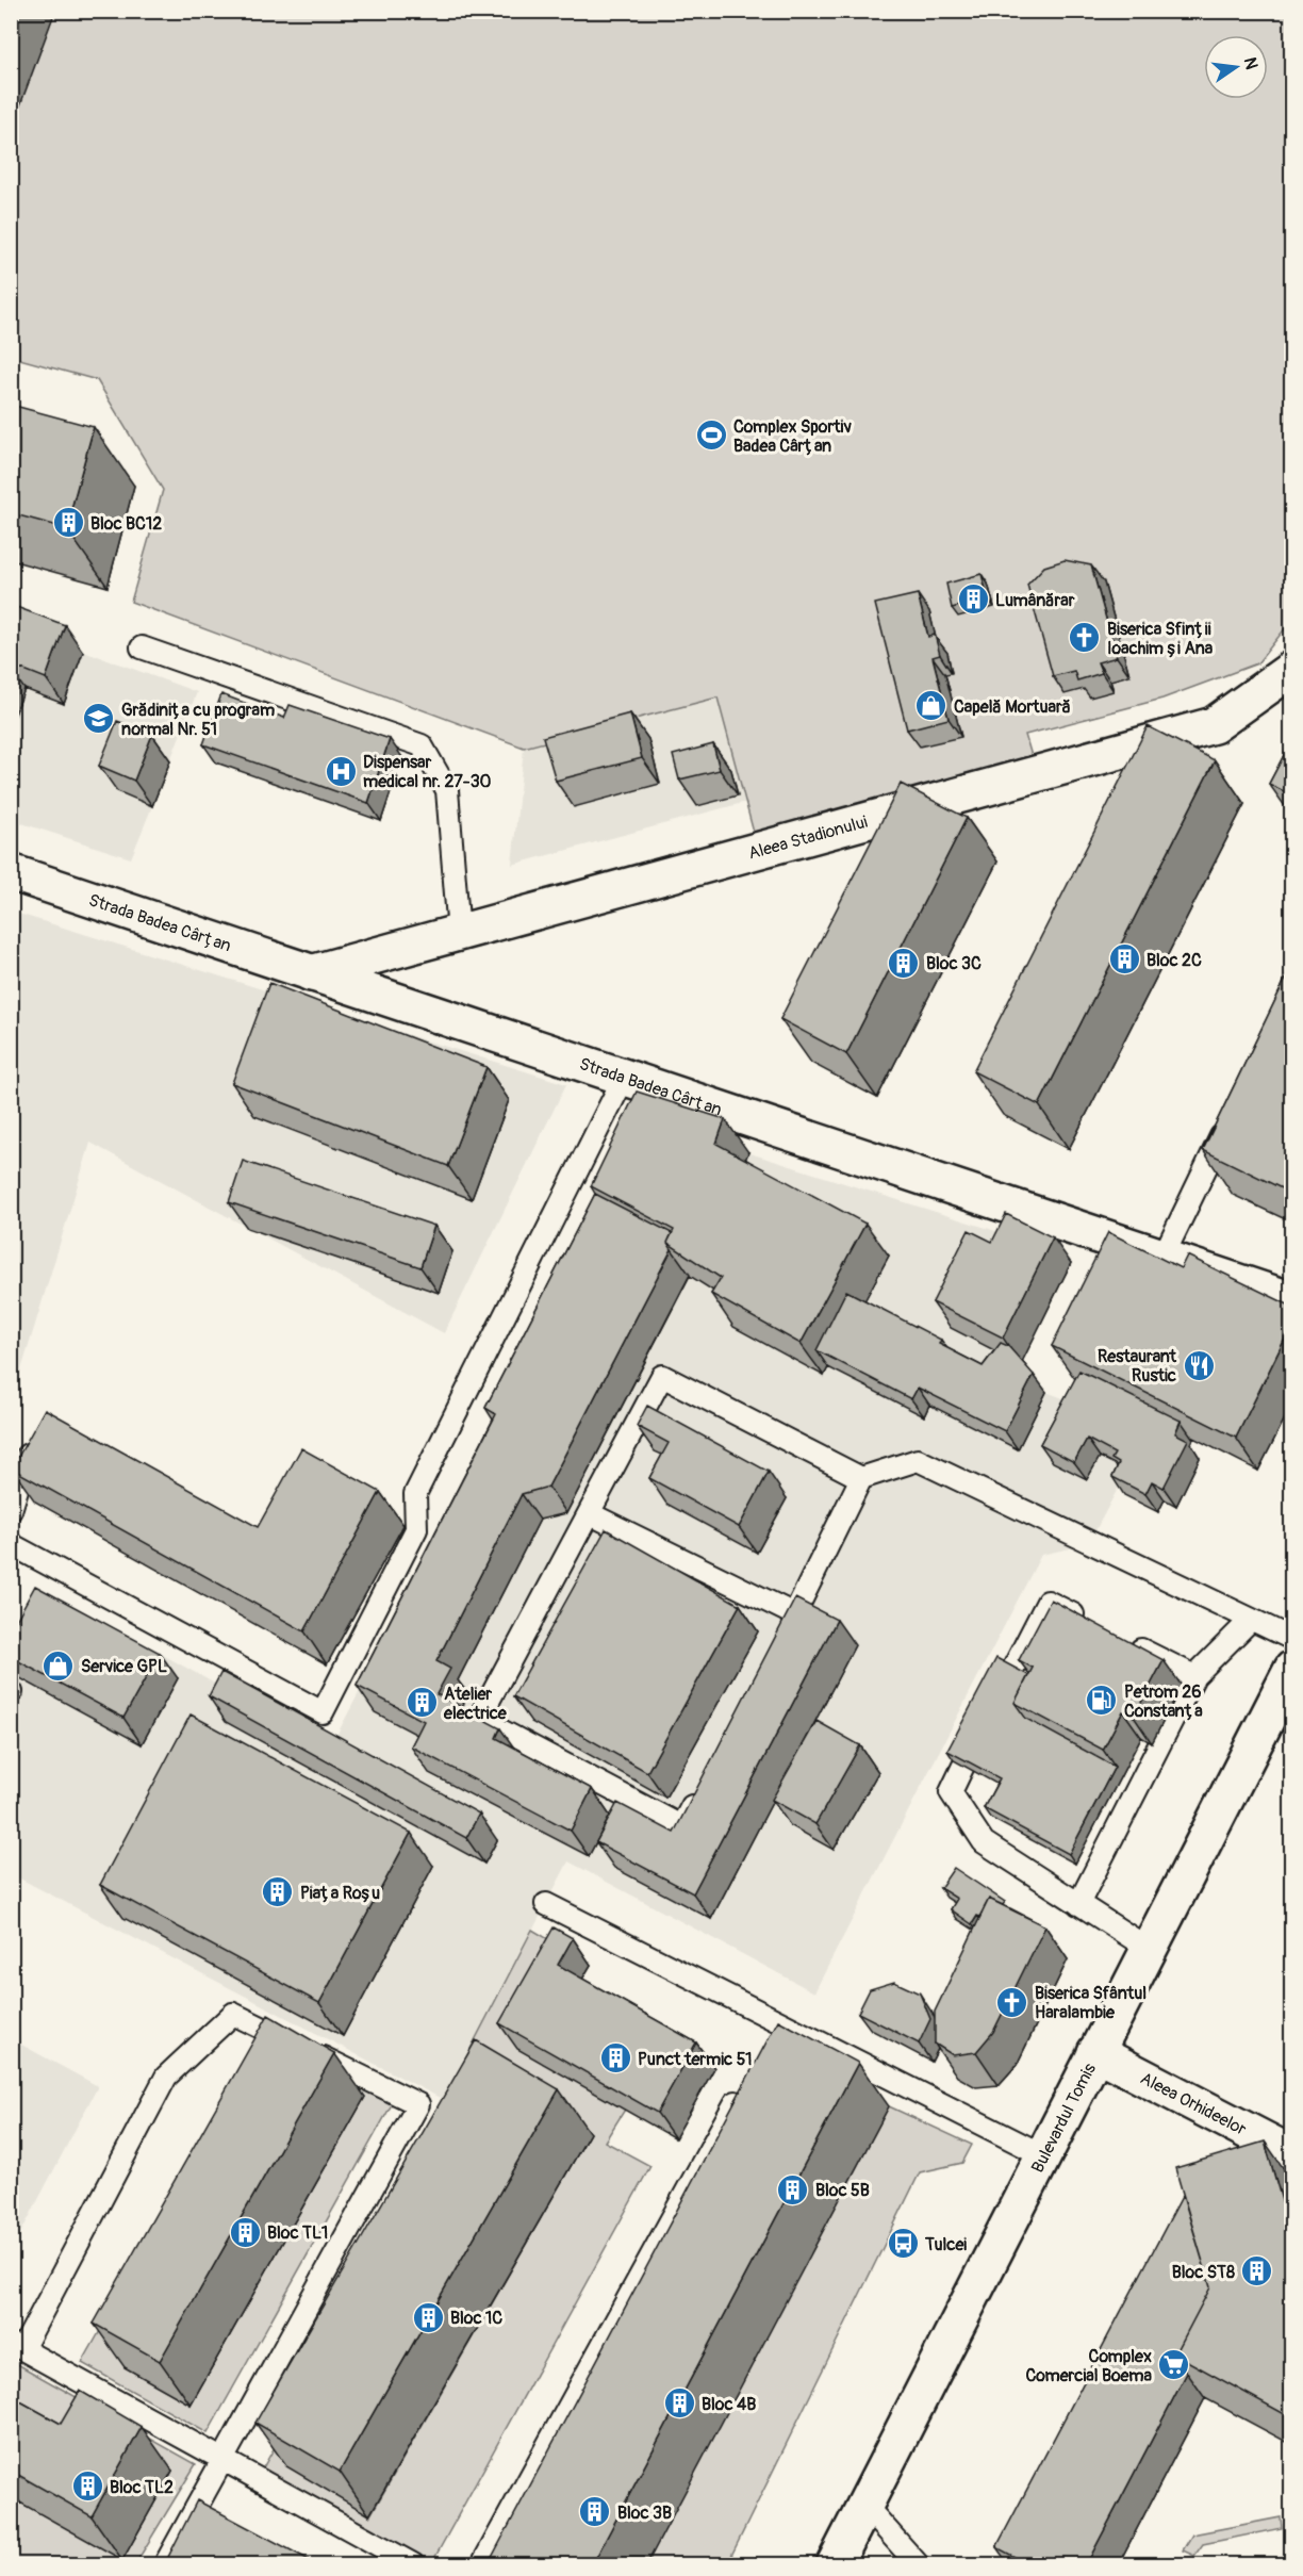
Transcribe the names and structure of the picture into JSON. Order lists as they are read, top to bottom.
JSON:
{
  "streets": {
    "street": [
      "Aleea Stadionului",
      "Strada Badea Cârțan",
      "Aleea Orhideelor",
      "Bulevardul Tomis"
    ]
  },
  "crossings": [
    ["Aleea Stadionului", "Strada Badea Cârțan"],
    ["Aleea Orhideelor", "Bulevardul Tomis"]
  ],
  "places": {
    "sports": ["Complex Sportiv Badea Cârțan"],
    "building": [
      "Bloc BC12",
      "Lumânărar",
      "Bloc 2C",
      "Bloc 3C",
      "Atelier electrice",
      "Piața Roșu",
      "Punct termic 51",
      "Bloc 5B",
      "Bloc TL1",
      "Bloc ST8",
      "Bloc 1C",
      "Bloc 4B",
      "Bloc TL2",
      "Bloc 3B"
    ],
    "church": ["Biserica Sfinții Ioachim și Ana", "Biserica Sfântul Haralambie"],
    "shop": ["Capelă Mortuară", "Service GPL"],
    "school or university": ["Grădinița cu program normal Nr. 51"],
    "hospital": ["Dispensar medical nr. 27-30"],
    "restaurant": ["Restaurant Rustic"],
    "fuel station": ["Petrom 26 Constanța"],
    "bus stop": ["Tulcei"],
    "supermarket": ["Complex Comercial Boema"]
  },
  "north": "right"
}
